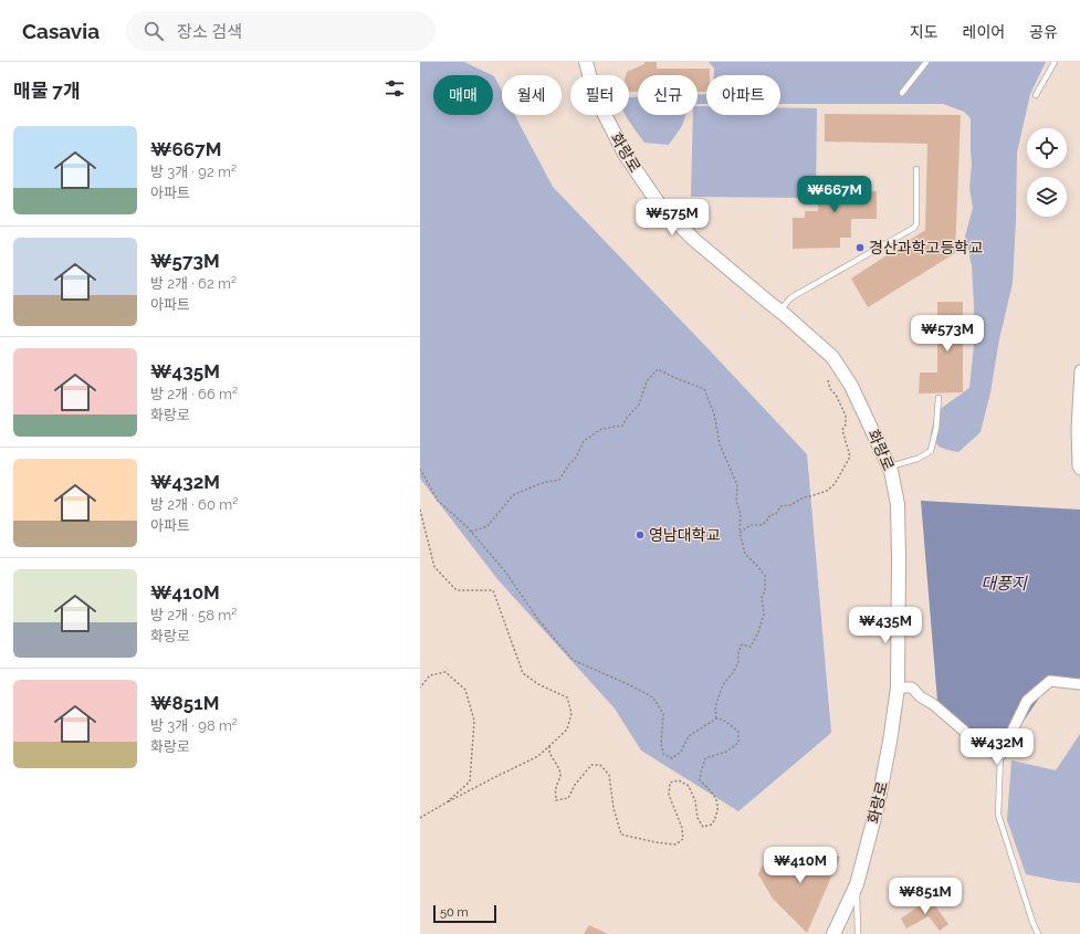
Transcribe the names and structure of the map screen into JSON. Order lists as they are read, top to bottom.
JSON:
{
  "streets": {
    "street": ["화랑로"]
  },
  "water": ["대풍지"],
  "places": ["경산과학고등학교", "영남대학교"],
  "scale_bar": "50 m",
  "page": {
    "header": "Casavia",
    "search": "장소 검색",
    "nav": ["지도", "레이어", "공유"],
    "heading": "매물 7개",
    "chip": [
      "매매",
      "월세",
      "필터",
      "신규",
      "아파트"
    ],
    "list": [
      {
        "name": "₩667M",
        "note": "방 3개 · 92 m² · 아파트"
      },
      {
        "name": "₩573M",
        "note": "방 2개 · 62 m² · 아파트"
      },
      {
        "name": "₩435M",
        "note": "방 2개 · 66 m² · 화랑로"
      },
      {
        "name": "₩432M",
        "note": "방 2개 · 60 m² · 아파트"
      },
      {
        "name": "₩410M",
        "note": "방 2개 · 58 m² · 화랑로"
      },
      {
        "name": "₩851M",
        "note": "방 3개 · 98 m² · 화랑로"
      }
    ],
    "price": [
      "₩667M",
      "₩575M",
      "₩573M",
      "₩435M",
      "₩432M",
      "₩410M",
      "₩851M"
    ],
    "scale": "50 m"
  }
}
